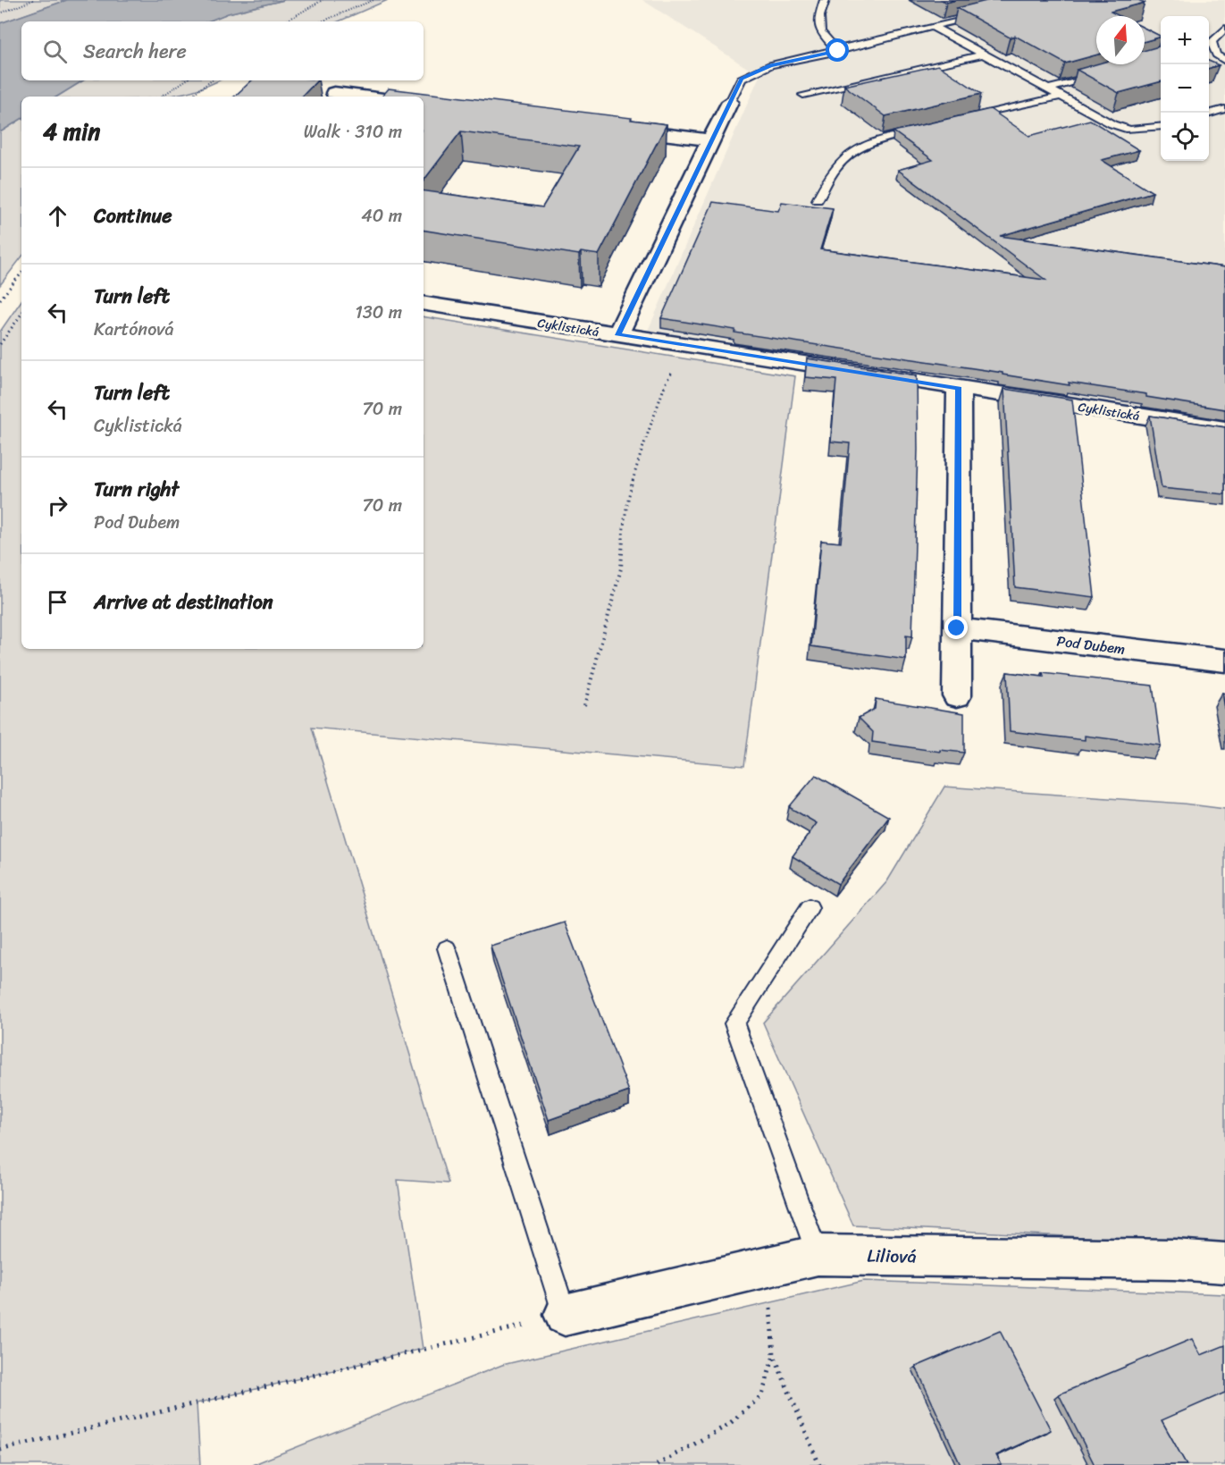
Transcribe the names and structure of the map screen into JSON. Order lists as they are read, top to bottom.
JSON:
{
  "streets": {
    "street": ["Cyklistická", "Pod Dubem", "Liliová"]
  },
  "north": "top",
  "page": {
    "map_buttons": ["+", "−"],
    "search": "Search here",
    "heading": ["4 min", "Walk · 310 m"],
    "list": [
      ["Continue", "40 m"],
      ["Turn left", "Kartónová", "130 m"],
      ["Turn left", "Cyklistická", "70 m"],
      ["Turn right", "Pod Dubem", "70 m"],
      "Arrive at destination"
    ]
  }
}
